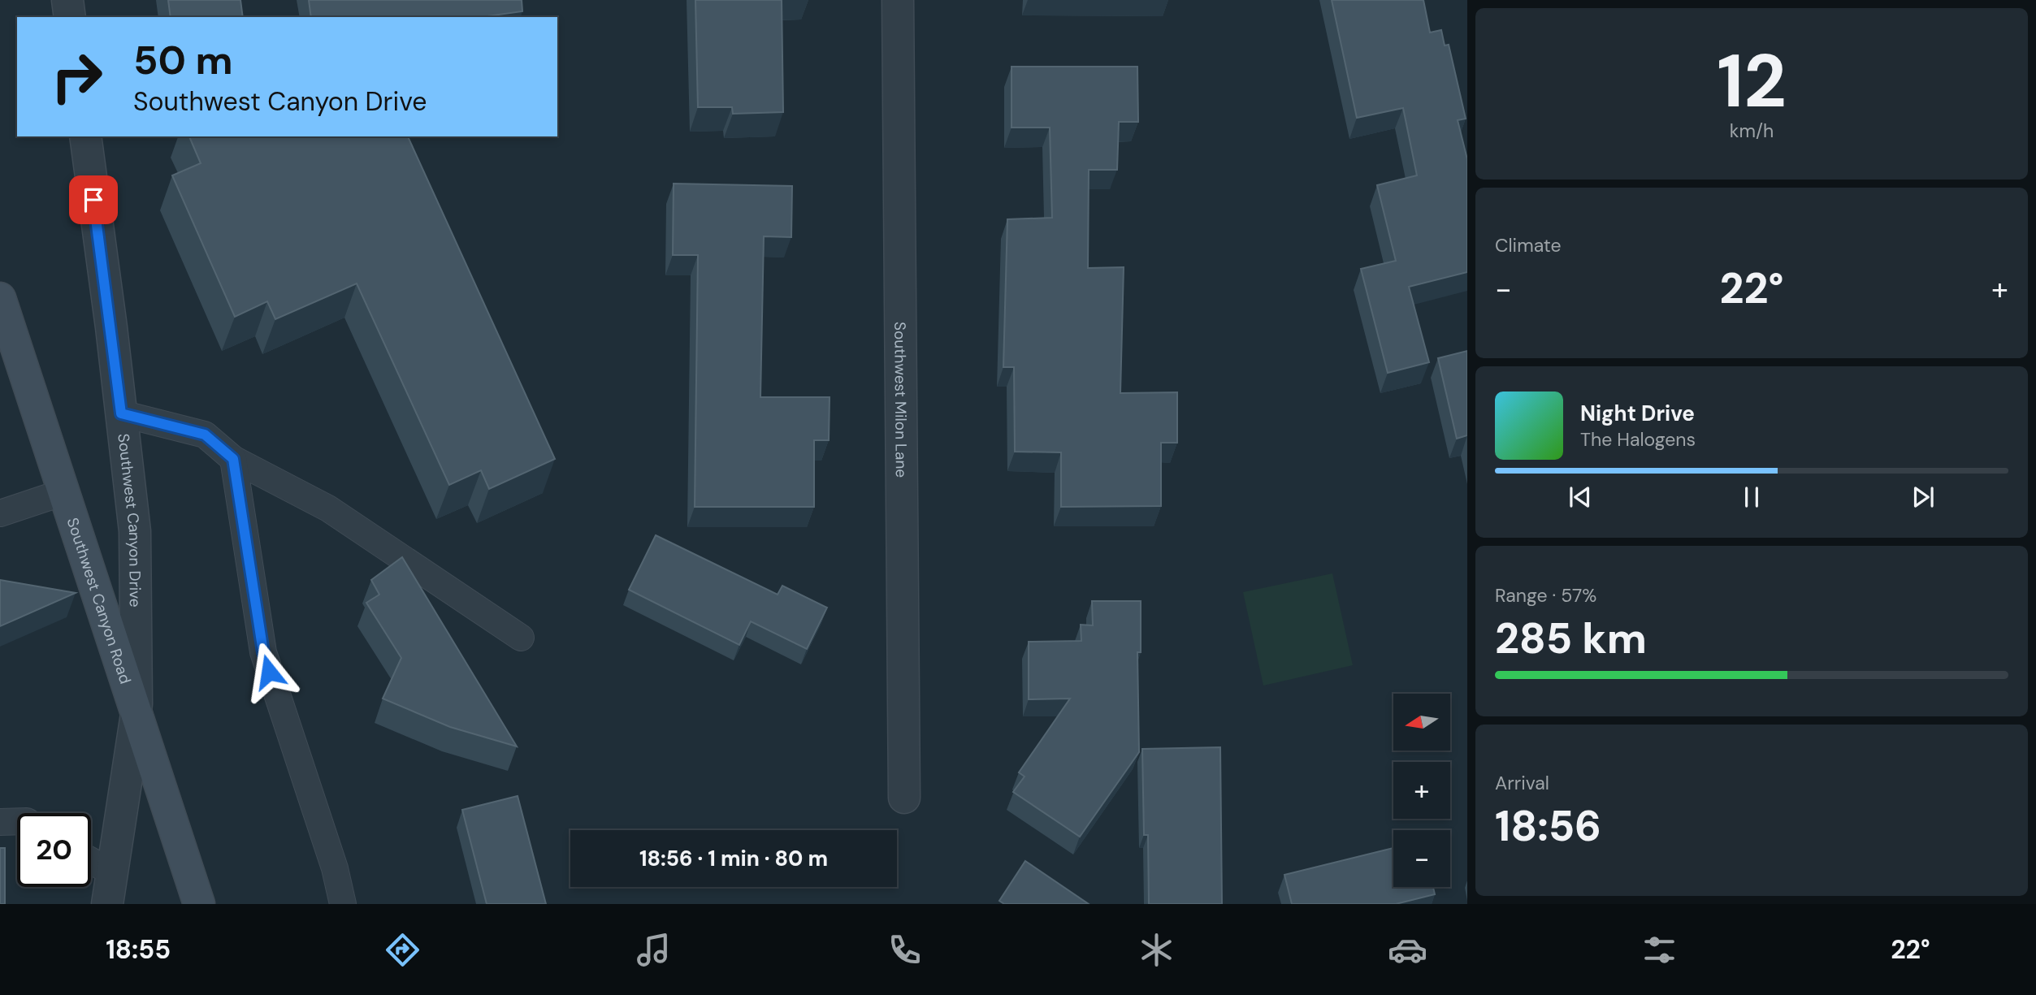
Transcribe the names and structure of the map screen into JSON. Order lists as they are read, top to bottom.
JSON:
{
  "streets": {
    "main road": ["Southwest Canyon Road"],
    "street": ["Southwest Milon Lane", "Southwest Canyon Drive"]
  },
  "crossings": [
    ["Southwest Canyon Drive", "Southwest Canyon Road"]
  ],
  "north": "left",
  "page": {
    "tile": [
      ["12", "km/h"],
      "Climate",
      ["Range · 57%", "285 km"],
      ["Arrival", "18:56"]
    ],
    "turn": ["50 m", "Southwest Canyon Drive"],
    "heat": ["−", "22°", "+"],
    "song": ["Night Drive", "The Halogens"],
    "map_buttons": ["+", "−"],
    "limit": "20",
    "trip": "18:56 · 1 min · 80 m",
    "tabs": ["18:55", "22°"]
  }
}
